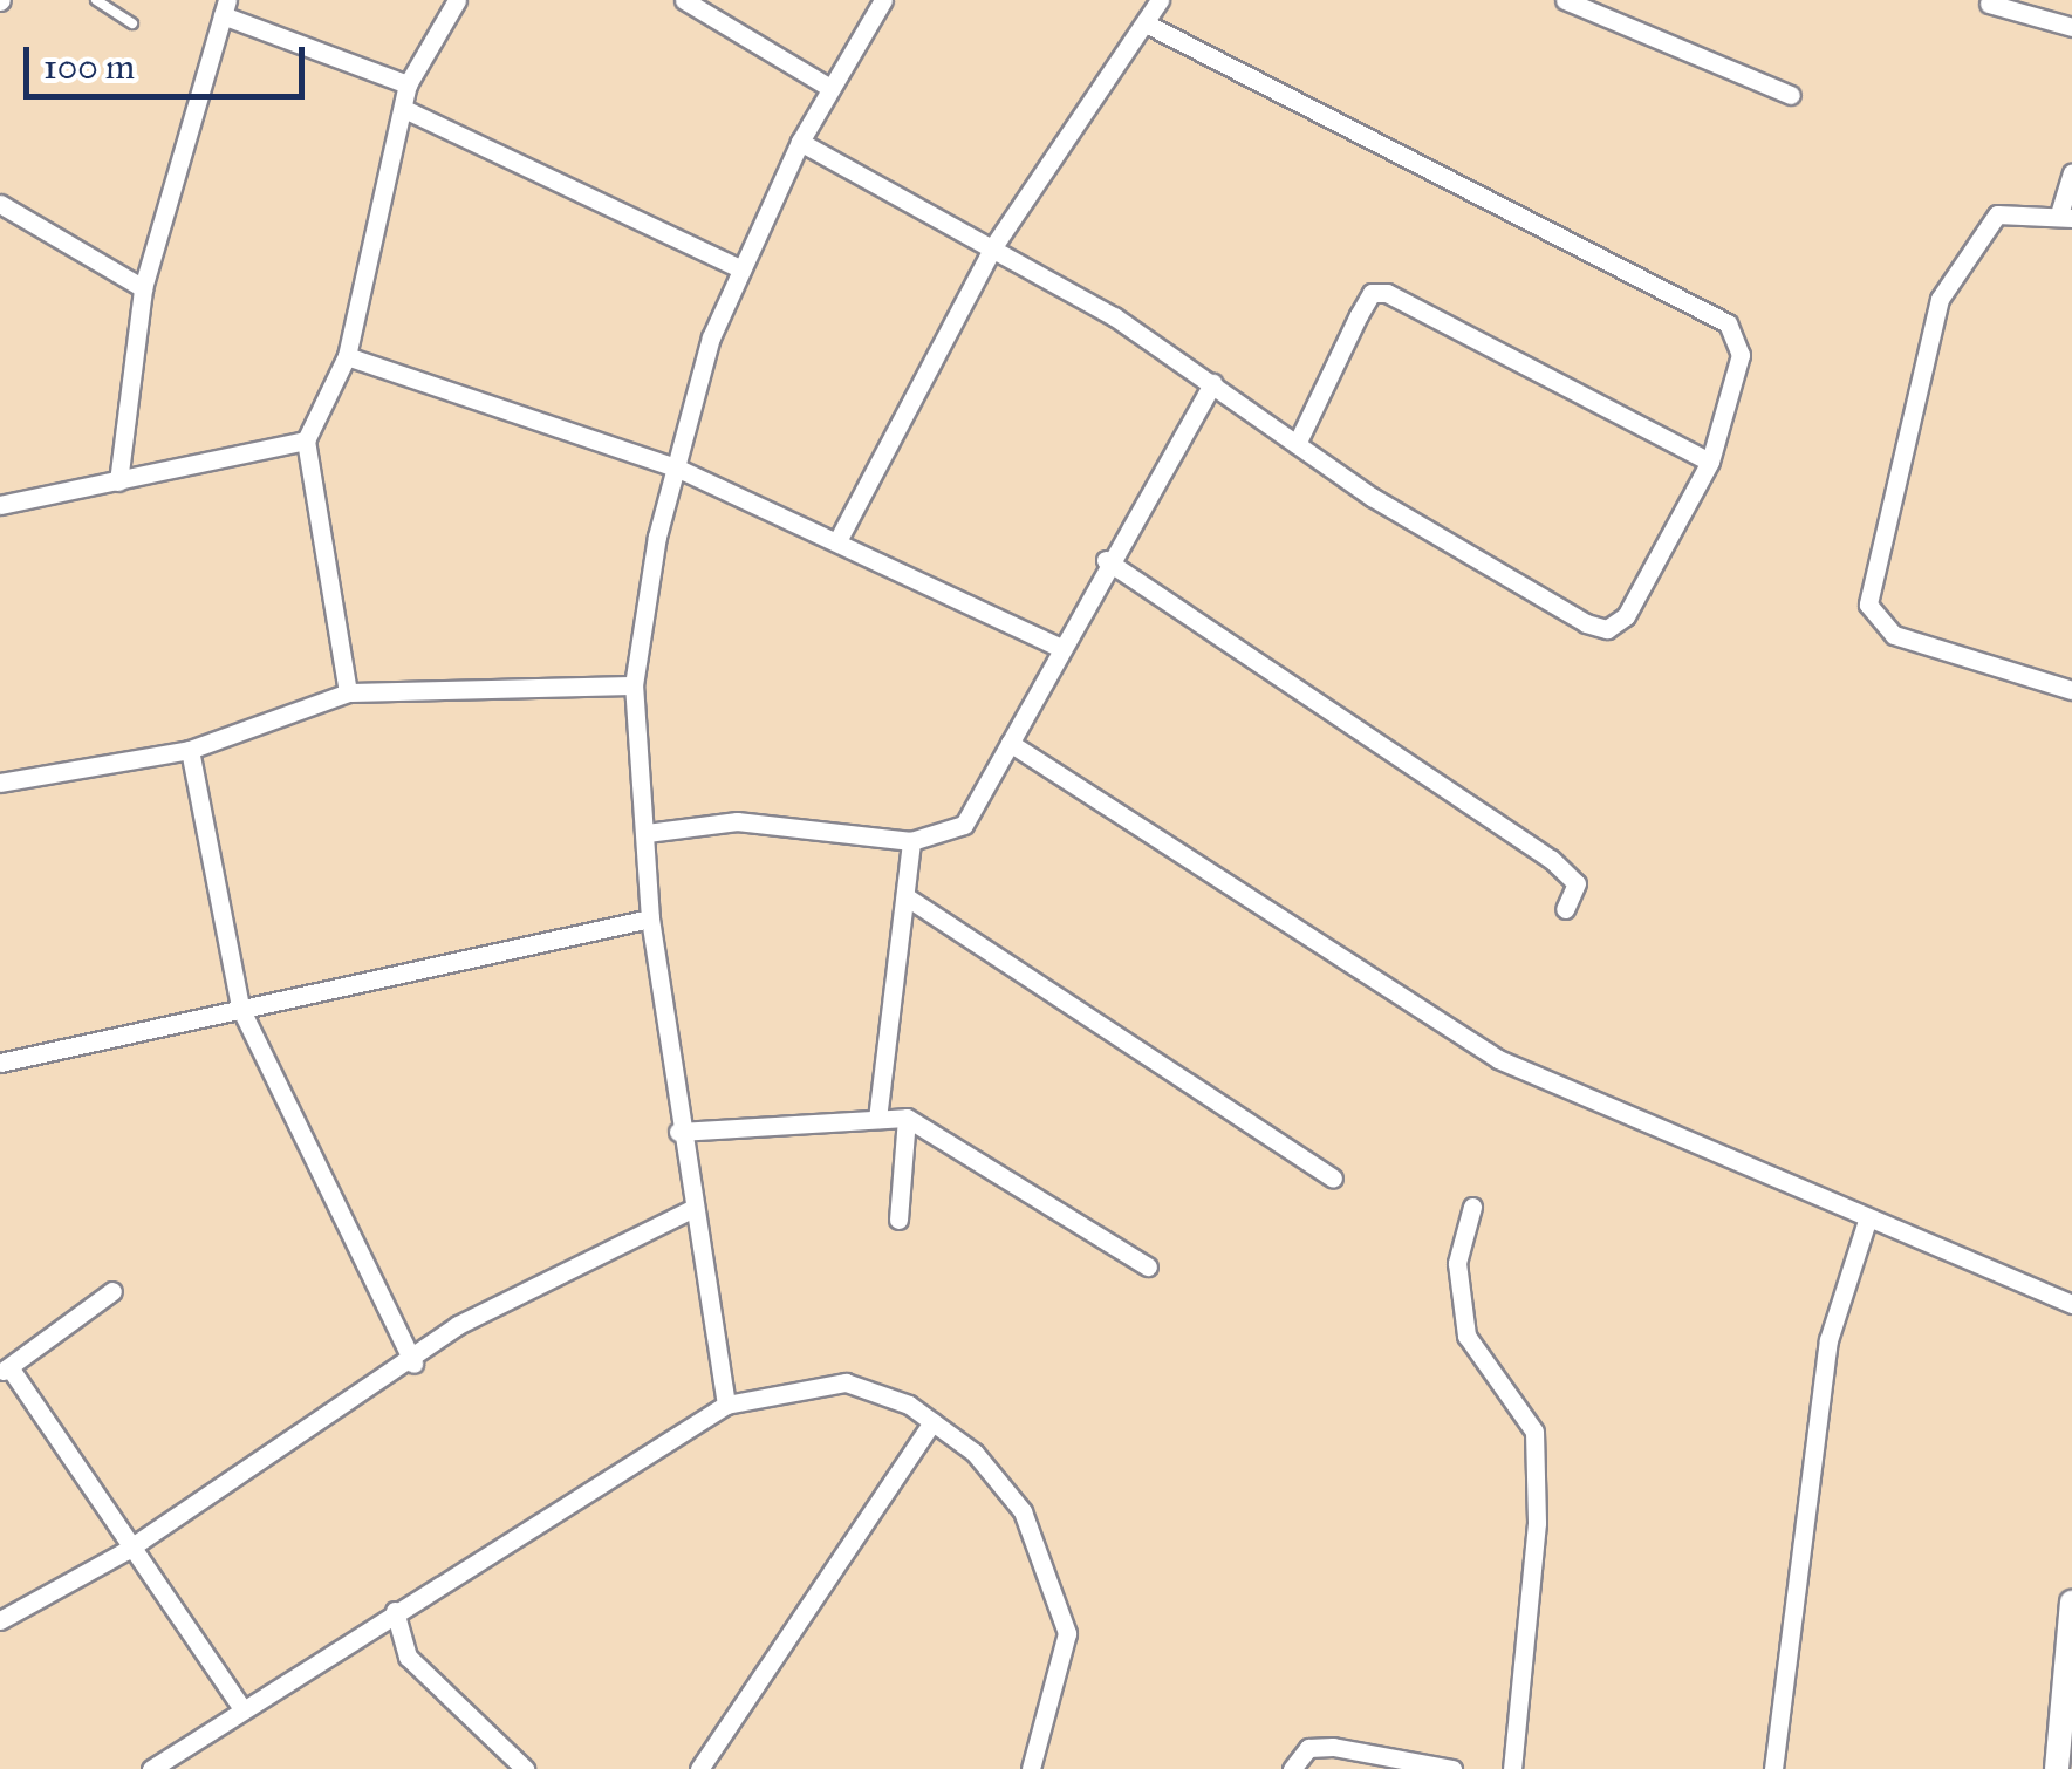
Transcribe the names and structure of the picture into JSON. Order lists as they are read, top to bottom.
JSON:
{
  "scale_bar": "100 m"
}
